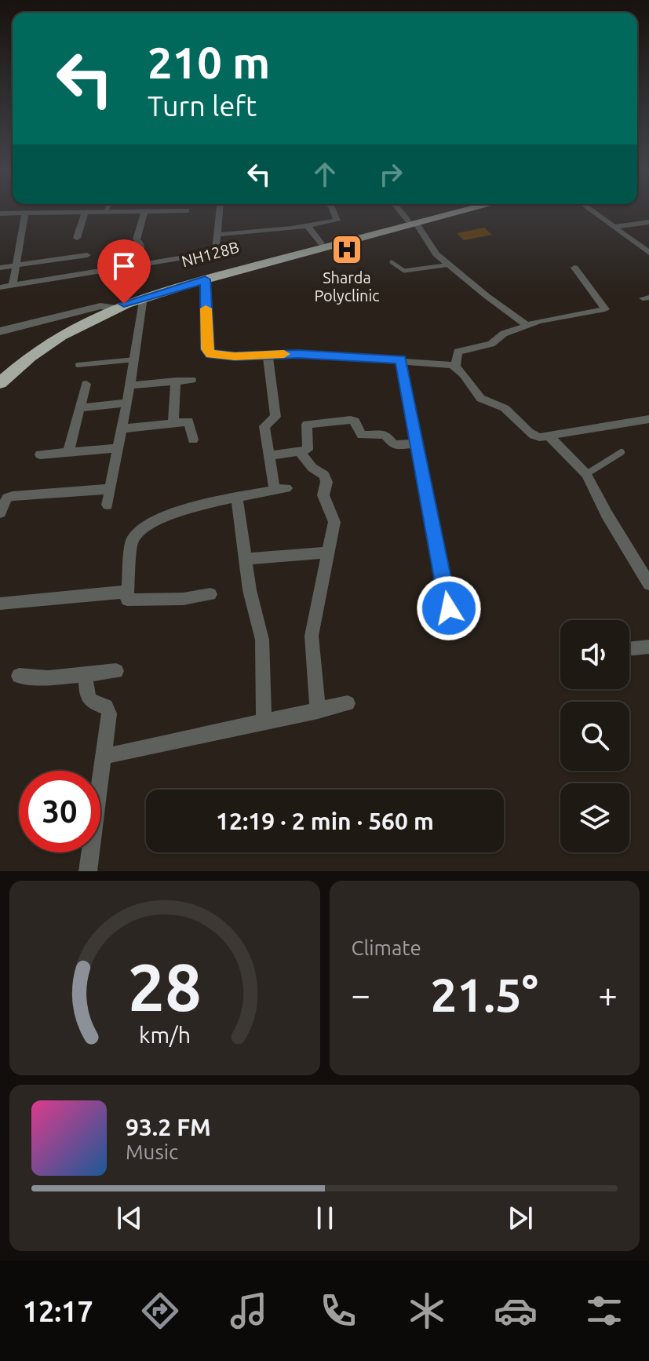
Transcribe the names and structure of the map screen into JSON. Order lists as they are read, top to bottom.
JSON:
{
  "streets": {
    "highway": ["NH128B"]
  },
  "places": {
    "hospital": ["Sharda Polyclinic"]
  },
  "page": {
    "turn": ["210 m", "Turn left"],
    "limit": "30",
    "trip": "12:19 · 2 min · 560 m",
    "tile": "Climate",
    "heat": ["−", "21.5°", "+"],
    "song": ["93.2 FM", "Music"],
    "tabs": "12:17",
    "gauge": ["28", "km/h"]
  }
}
